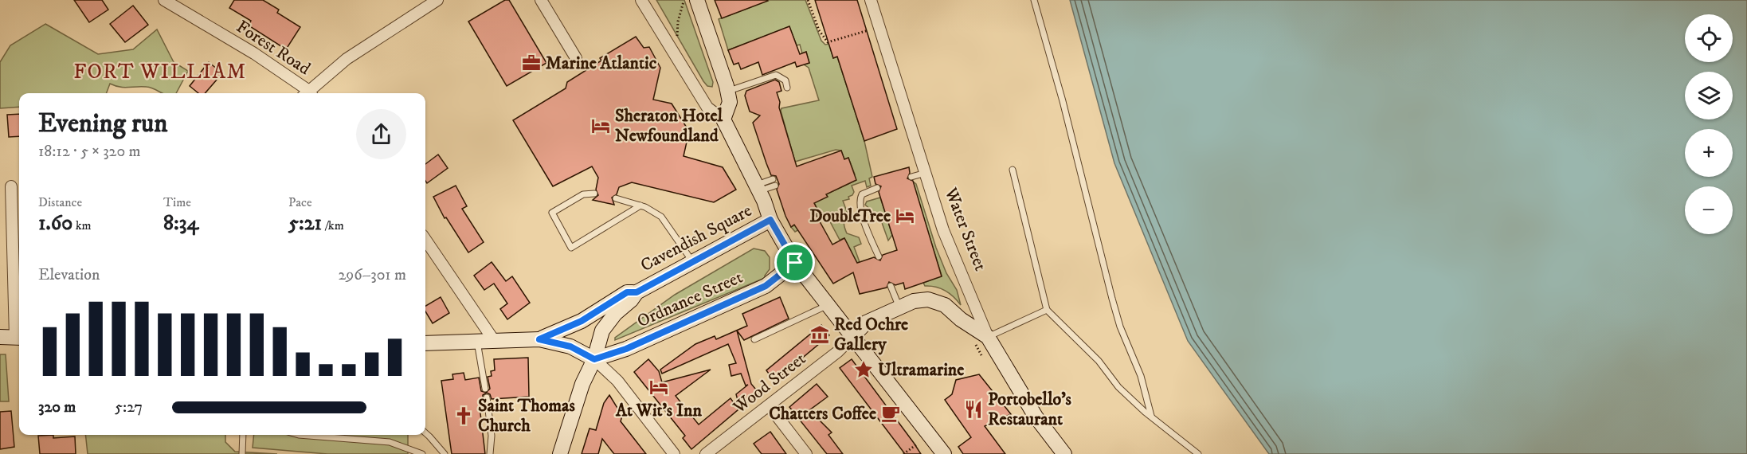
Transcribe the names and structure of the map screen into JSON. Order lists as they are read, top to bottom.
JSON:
{
  "streets": {
    "main road": ["Water Street", "Cavendish Square", "Ordnance Street"],
    "street": ["Forest Road", "Wood Street"]
  },
  "crossings": [
    ["Cavendish Square", "Ordnance Street"]
  ],
  "districts": ["FORT WILLIAM"],
  "places": {
    "office": ["Marine Atlantic"],
    "hotel": ["Sheraton Hotel Newfoundland", "DoubleTree", "At Wit's Inn"],
    "museum": ["Red Ochre Gallery"],
    "place": ["Ultramarine"],
    "restaurant": ["Portobello's Restaurant"],
    "cafe": ["Chatters Coffee"],
    "church": ["Saint Thomas Church"]
  },
  "page": {
    "map_buttons": ["+", "−"],
    "heading": ["Evening run", "18:12 · 5 × 320 m"],
    "stats": [
      ["Distance", "1.60 km"],
      ["Time", "8:34"],
      ["Pace", "5:21 /km"]
    ],
    "chart": ["Elevation", "296–301 m"],
    "list": [
      {
        "name": "320 m",
        "note": "5:27"
      }
    ]
  }
}
